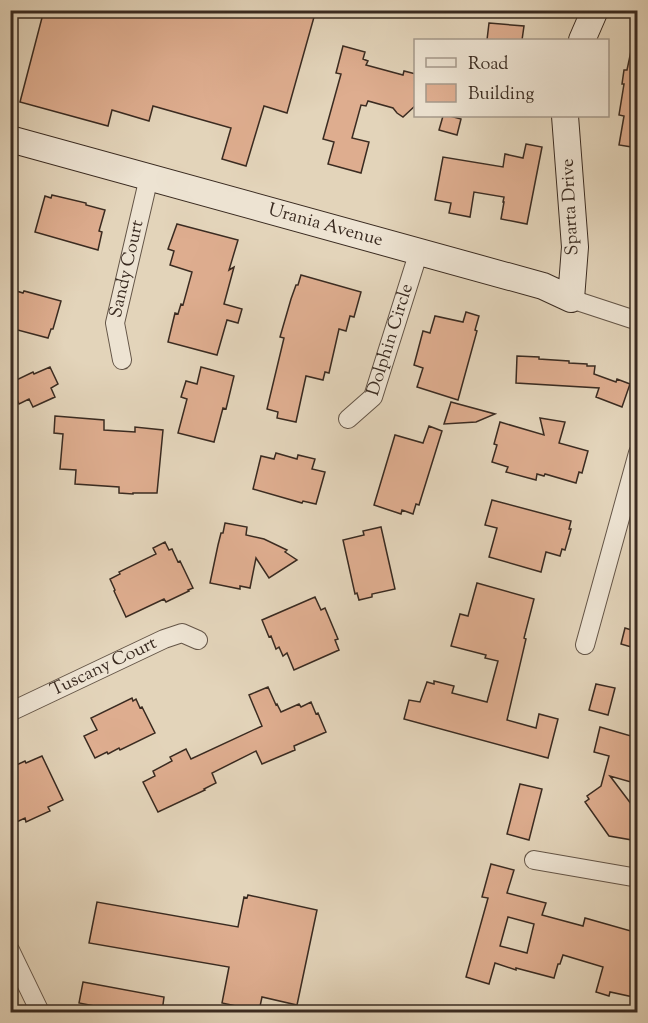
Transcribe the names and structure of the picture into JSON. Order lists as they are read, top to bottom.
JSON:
{
  "streets": {
    "street": [
      "Sparta Drive",
      "Urania Avenue",
      "Sandy Court",
      "Dolphin Circle",
      "Tuscany Court"
    ]
  },
  "crossings": [
    ["Sparta Drive", "Urania Avenue"],
    ["Urania Avenue", "Sandy Court"],
    ["Urania Avenue", "Dolphin Circle"]
  ],
  "legend": ["Road", "Building"]
}
